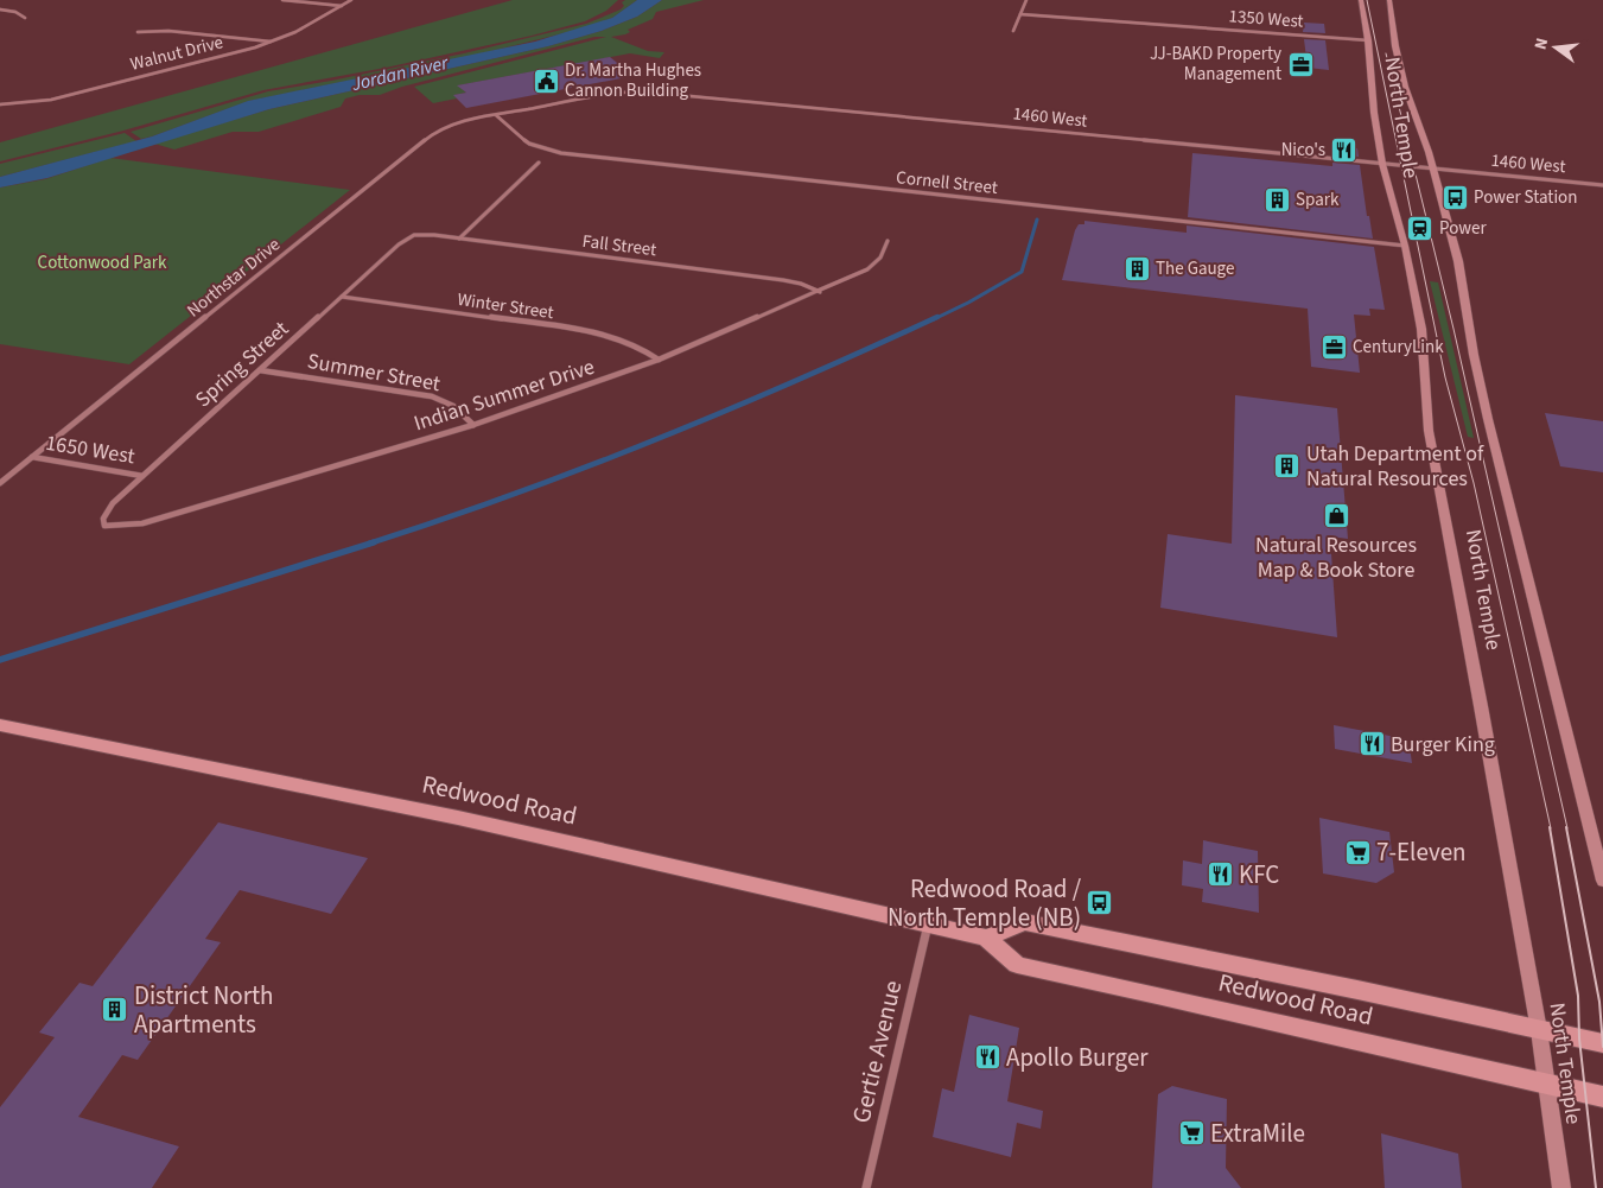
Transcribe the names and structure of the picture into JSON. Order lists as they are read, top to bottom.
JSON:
{
  "streets": {
    "main road": ["North Temple", "Redwood Road"],
    "street": [
      "1350 West",
      "Walnut Drive",
      "1460 West",
      "Cornell Street",
      "Fall Street",
      "Northstar Drive",
      "Winter Street",
      "Spring Street",
      "Summer Street",
      "Indian Summer Drive",
      "1650 West",
      "Gertie Avenue"
    ]
  },
  "crossings": [
    ["1350 West", "North Temple"],
    ["1460 West", "North Temple"],
    ["1460 West", "Cornell Street"],
    ["1460 West", "Northstar Drive"],
    ["North Temple", "Cornell Street"],
    ["North Temple", "Redwood Road"],
    ["Cornell Street", "Northstar Drive"],
    ["Fall Street", "Spring Street"],
    ["Fall Street", "Indian Summer Drive"],
    ["Northstar Drive", "1650 West"],
    ["Winter Street", "Spring Street"],
    ["Winter Street", "Indian Summer Drive"],
    ["Spring Street", "Summer Street"],
    ["Spring Street", "Indian Summer Drive"],
    ["Spring Street", "1650 West"],
    ["Summer Street", "Indian Summer Drive"],
    ["Redwood Road", "Gertie Avenue"]
  ],
  "water": ["Jordan River"],
  "parks": ["Cottonwood Park"],
  "places": {
    "office": ["JJ-BAKD Property Management", "CenturyLink"],
    "public building": ["Dr. Martha Hughes Cannon Building"],
    "restaurant": [
      "Nico's",
      "Burger King",
      "KFC",
      "Apollo Burger"
    ],
    "bus stop": ["Power Station", "Redwood Road / North Temple (NB)"],
    "building": [
      "Spark",
      "The Gauge",
      "Utah Department of Natural Resources",
      "District North Apartments"
    ],
    "station": ["Power"],
    "shop": ["Natural Resources Map & Book Store"],
    "supermarket": ["7-Eleven", "ExtraMile"]
  },
  "north": "left"
}
